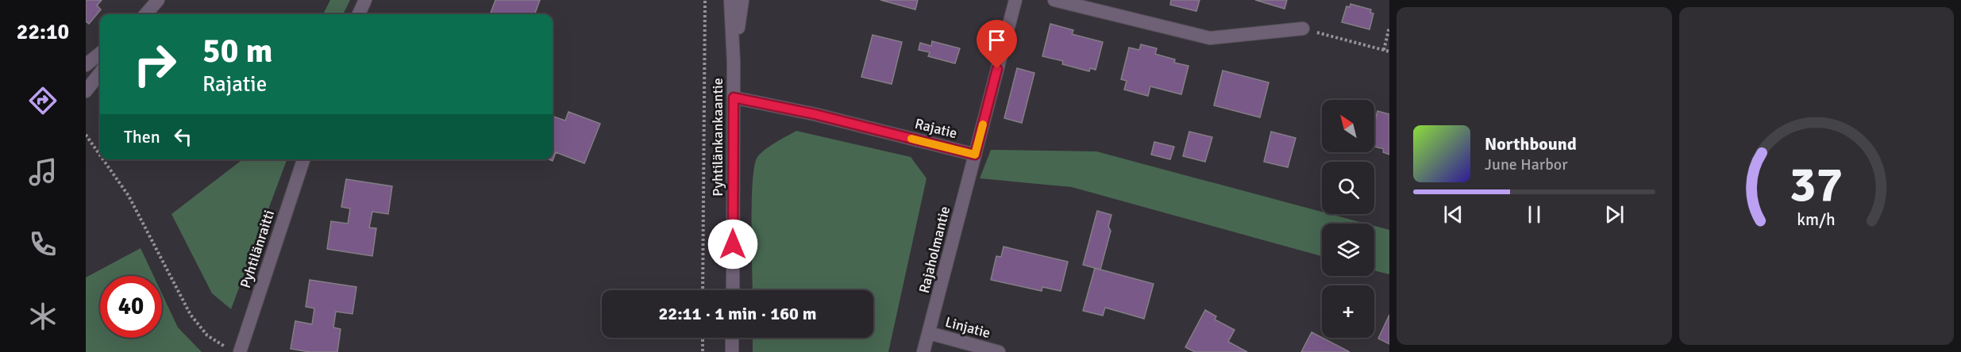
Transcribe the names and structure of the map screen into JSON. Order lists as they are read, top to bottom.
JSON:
{
  "streets": {
    "street": [
      "Rajatie",
      "Pyhtilänkankaantie",
      "Pyhtilänraitti",
      "Rajaholmantie",
      "Linjatie"
    ]
  },
  "crossings": [
    ["Rajatie", "Pyhtilänkankaantie"],
    ["Rajatie", "Rajaholmantie"],
    ["Rajaholmantie", "Linjatie"]
  ],
  "north": "top left",
  "page": {
    "tabs": "22:10",
    "turn": ["50 m", "Rajatie"],
    "map_buttons": "+",
    "then": "Then",
    "song": ["Northbound", "June Harbor"],
    "limit": "40",
    "trip": "22:11 · 1 min · 160 m",
    "gauge": ["37", "km/h"]
  }
}
